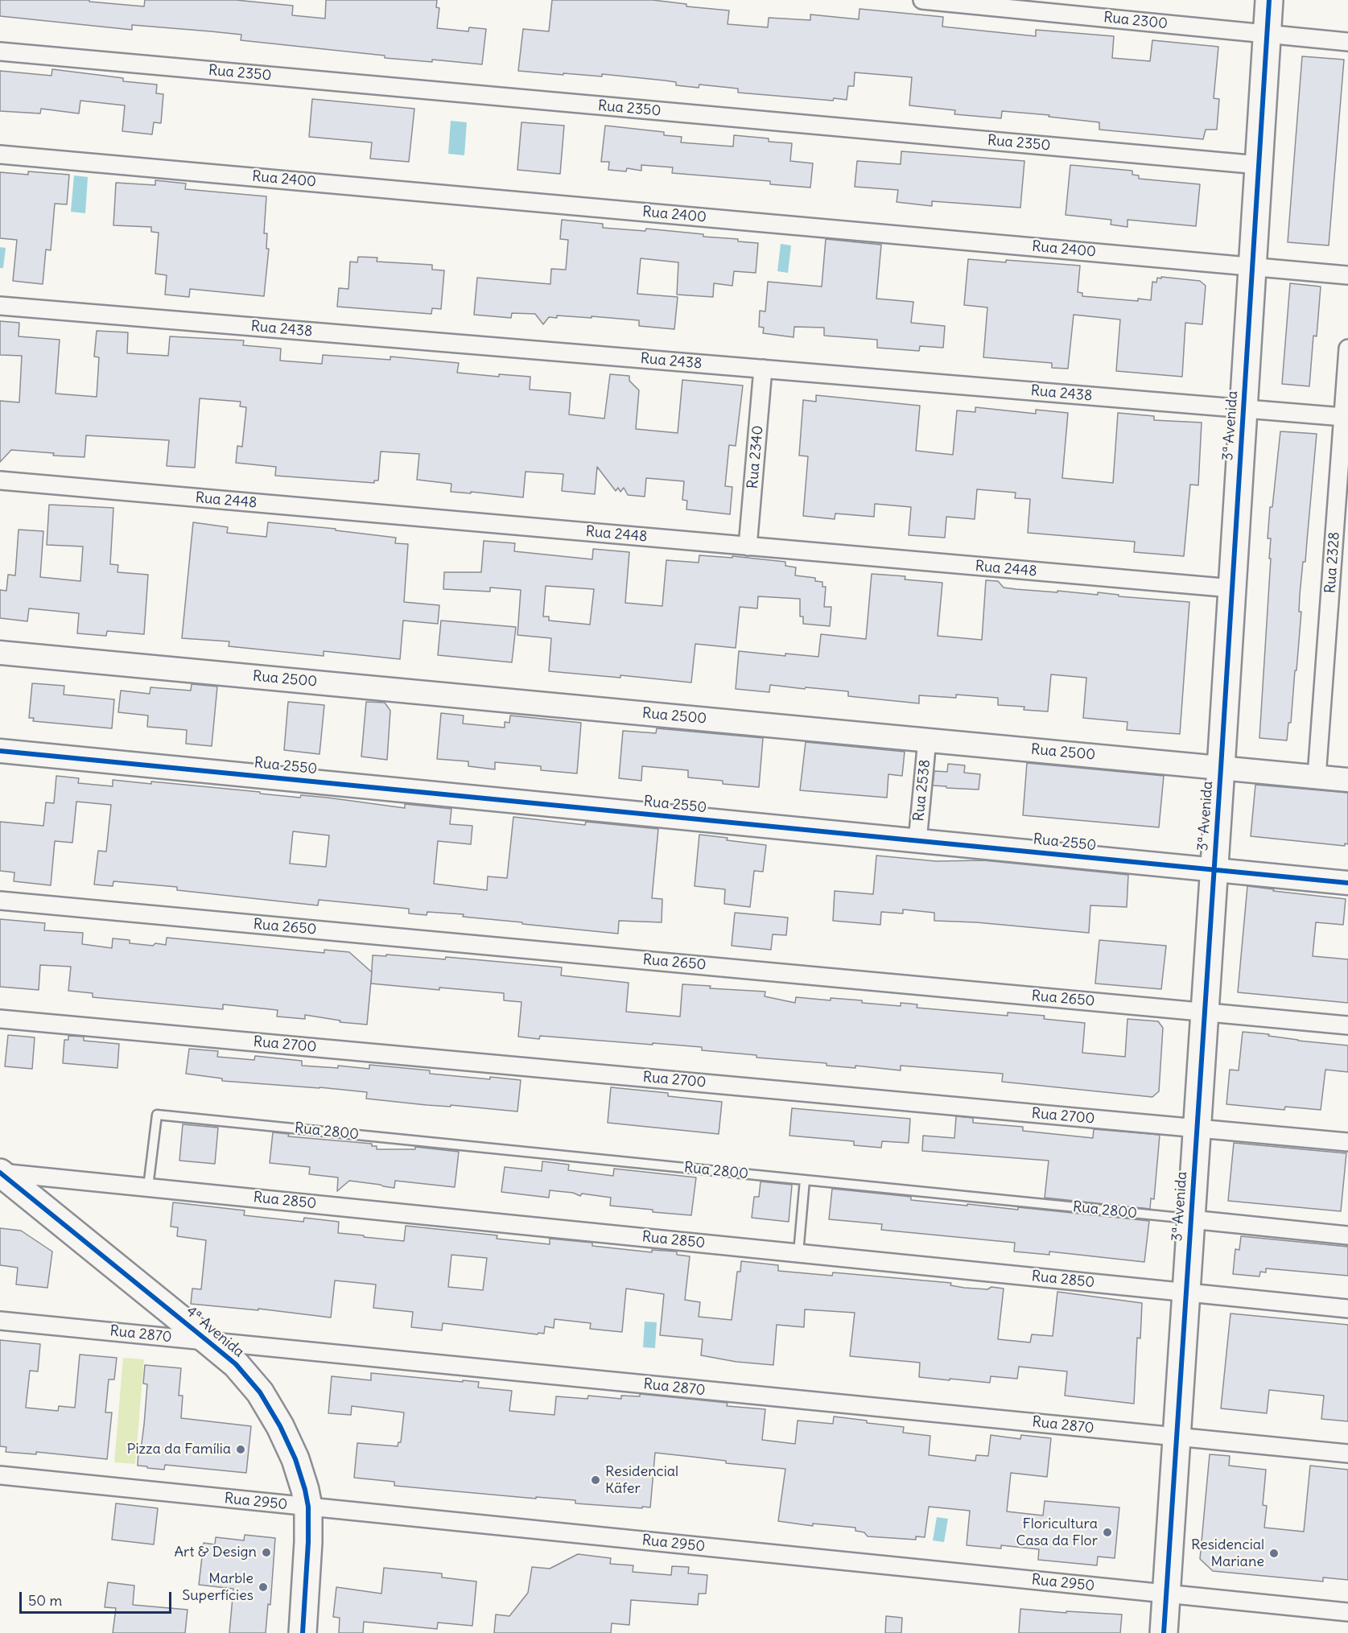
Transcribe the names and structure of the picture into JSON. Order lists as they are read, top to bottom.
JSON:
{
  "streets": {
    "main road": [
      "3ª Avenida",
      "Rua 2500",
      "Rua 2550",
      "4ª Avenida"
    ],
    "street": [
      "Rua 2300",
      "Rua 2350",
      "Rua 2400",
      "Rua 2438",
      "Rua 2340",
      "Rua 2448",
      "Rua 2328",
      "Rua 2538",
      "Rua 2650",
      "Rua 2700",
      "Rua 2800",
      "Rua 2850",
      "Rua 2870",
      "Rua 2950"
    ]
  },
  "crossings": [
    ["Rua 2300", "3ª Avenida"],
    ["Rua 2350", "3ª Avenida"],
    ["Rua 2400", "3ª Avenida"],
    ["Rua 2438", "3ª Avenida"],
    ["Rua 2438", "Rua 2340"],
    ["Rua 2438", "Rua 2328"],
    ["3ª Avenida", "Rua 2448"],
    ["3ª Avenida", "Rua 2500"],
    ["3ª Avenida", "Rua 2550"],
    ["3ª Avenida", "Rua 2650"],
    ["3ª Avenida", "Rua 2700"],
    ["3ª Avenida", "Rua 2800"],
    ["3ª Avenida", "Rua 2850"],
    ["3ª Avenida", "Rua 2870"],
    ["3ª Avenida", "Rua 2950"],
    ["Rua 2340", "Rua 2448"],
    ["Rua 2328", "Rua 2500"],
    ["Rua 2500", "Rua 2538"],
    ["Rua 2550", "Rua 2538"],
    ["Rua 2800", "Rua 2850"],
    ["Rua 2850", "4ª Avenida"],
    ["4ª Avenida", "Rua 2870"],
    ["4ª Avenida", "Rua 2950"]
  ],
  "places": [
    "Pizza da Família",
    "Residencial Käfer",
    "Floricultura Casa da Flor",
    "Art & Design",
    "Residencial Mariane",
    "Marble Superfícies"
  ],
  "scale_bar": "50 m"
}
